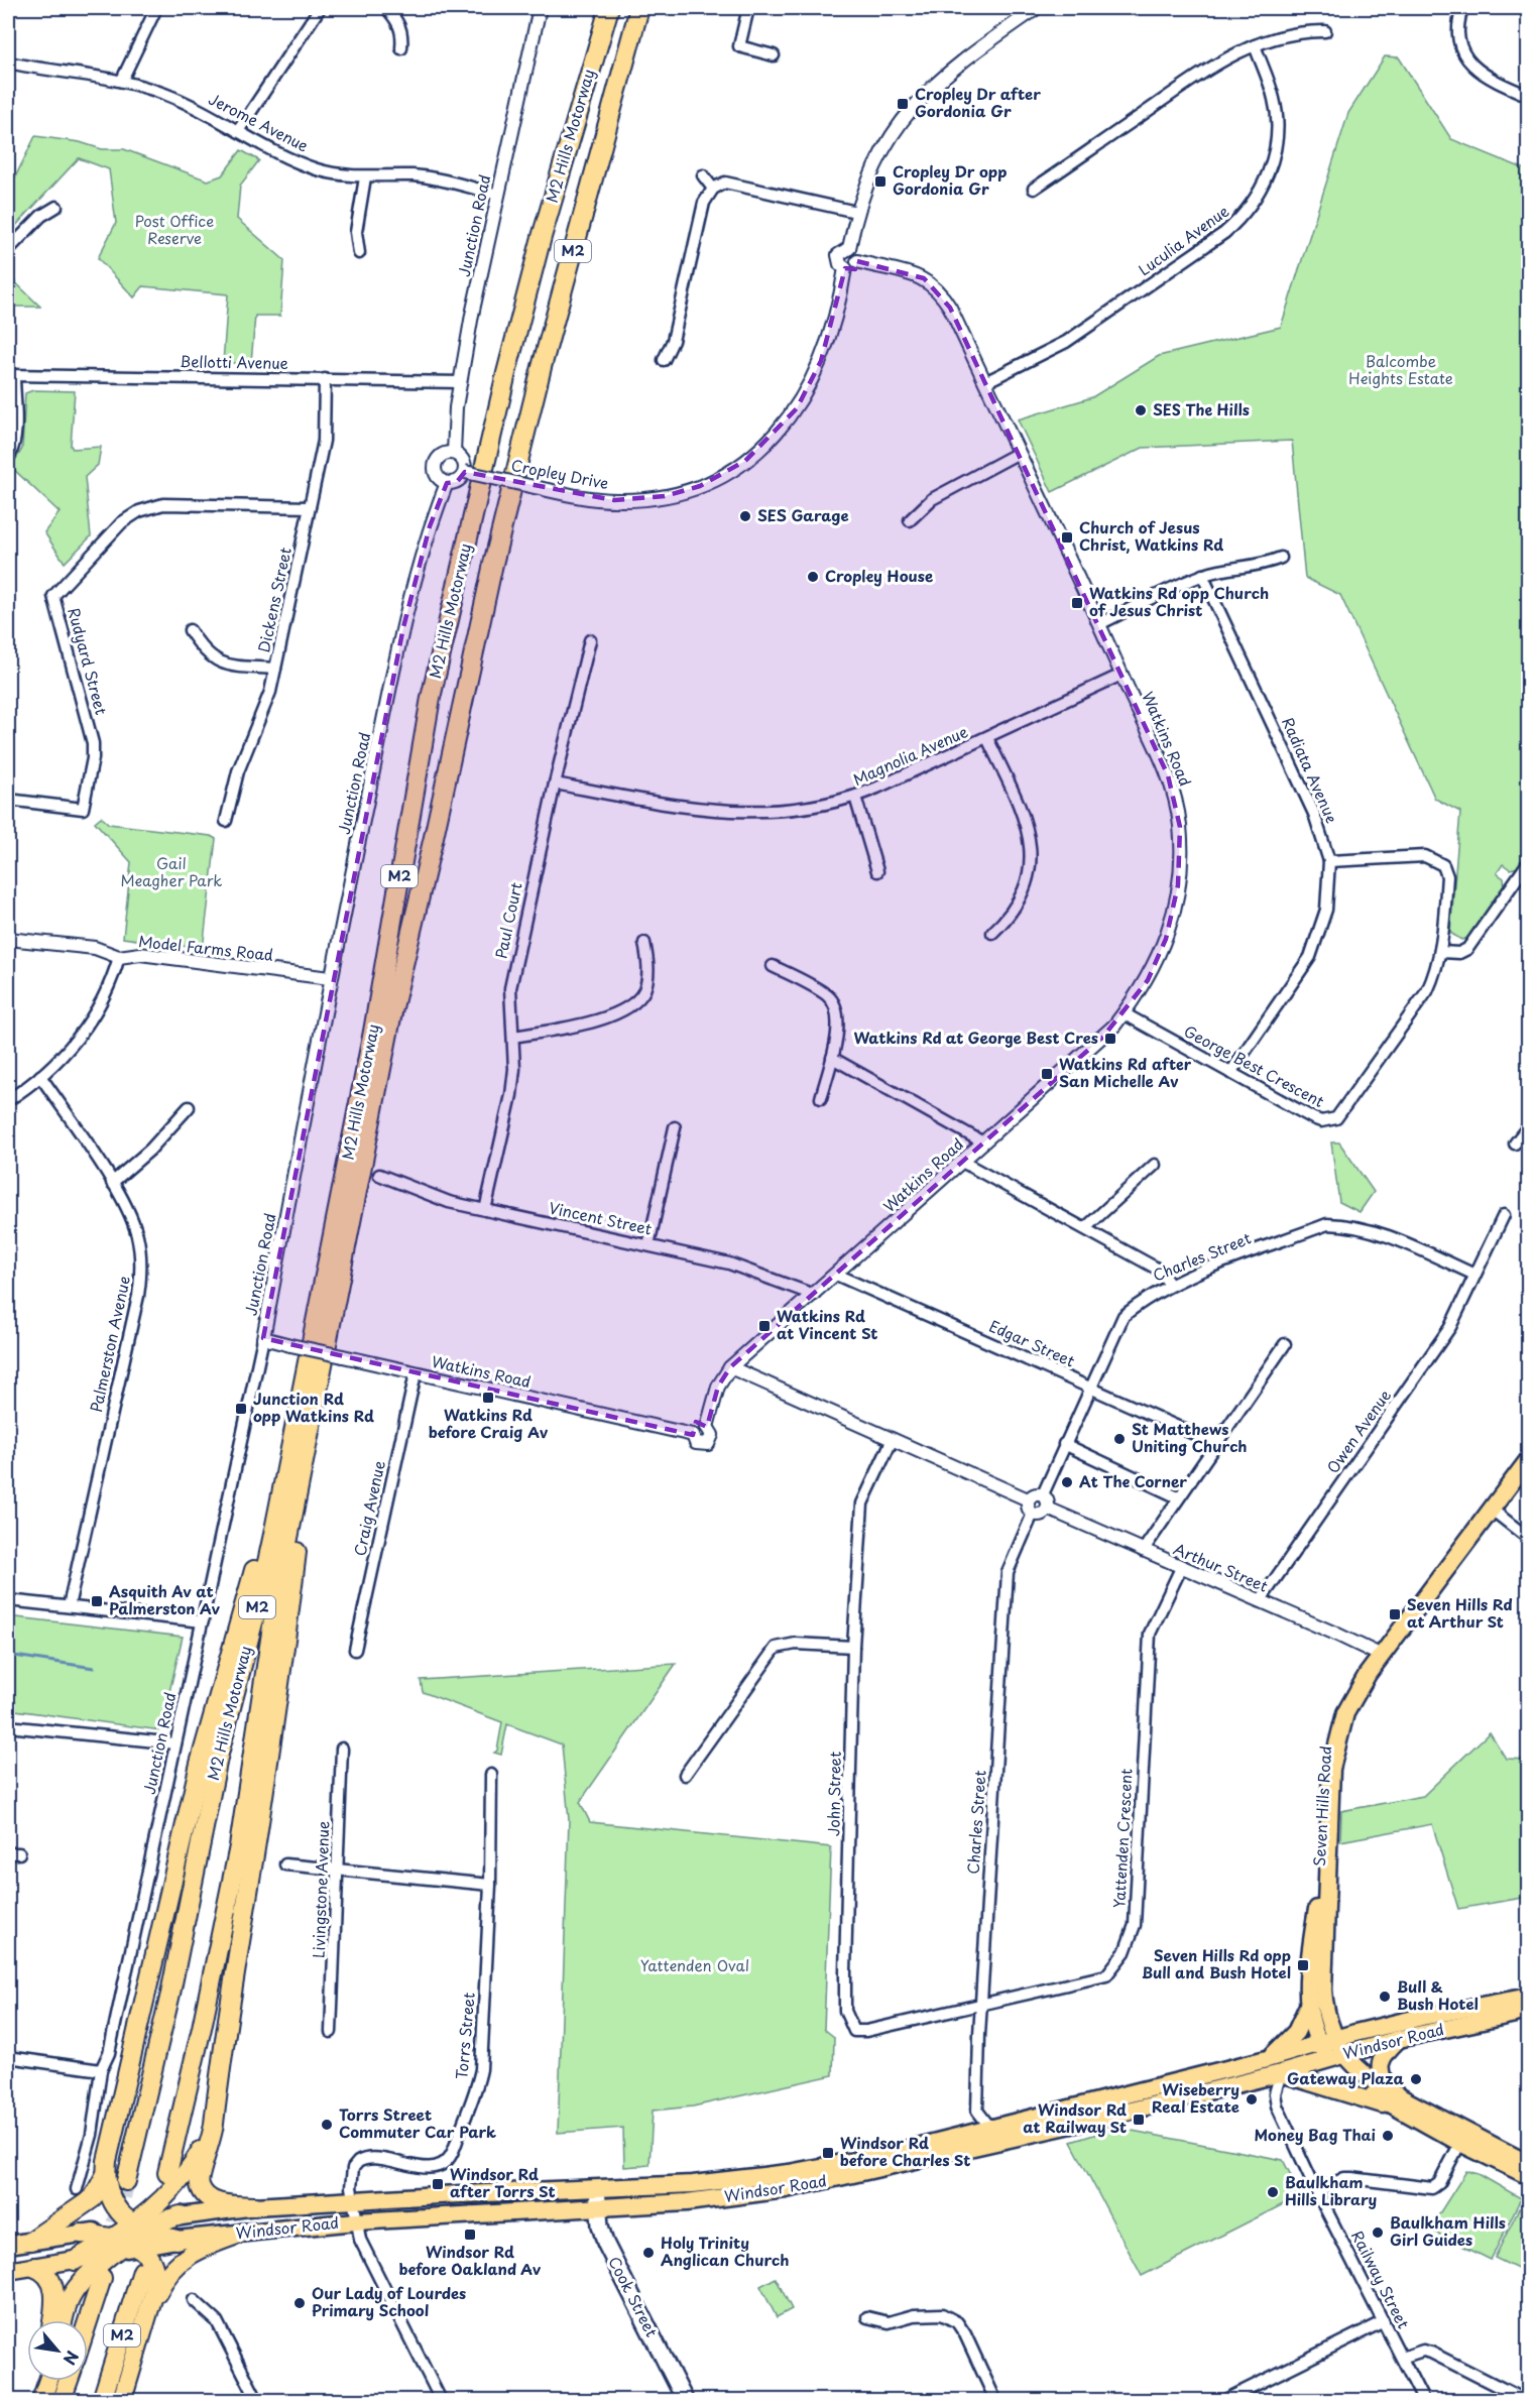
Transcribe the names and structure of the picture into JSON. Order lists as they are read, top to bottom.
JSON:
{
  "streets": {
    "highway": ["M2 Hills Motorway", "M2"],
    "main road": ["Seven Hills Road", "Windsor Road", "Cook Street"],
    "street": [
      "Jerome Avenue",
      "Junction Road",
      "Luculia Avenue",
      "Bellotti Avenue",
      "Cropley Drive",
      "Dickens Street",
      "Rudyard Street",
      "Watkins Road",
      "Magnolia Avenue",
      "Radiata Avenue",
      "Paul Court",
      "Model Farms Road",
      "George Best Crescent",
      "Vincent Street",
      "Charles Street",
      "Palmerston Avenue",
      "Edgar Street",
      "Owen Avenue",
      "Craig Avenue",
      "Arthur Street",
      "John Street",
      "Yattenden Crescent",
      "Livingstone Avenue",
      "Torrs Street",
      "Railway Street"
    ]
  },
  "crossings": [
    ["Jerome Avenue", "Junction Road"],
    ["Junction Road", "Bellotti Avenue"],
    ["Junction Road", "Cropley Drive"],
    ["Junction Road", "Watkins Road"],
    ["Junction Road", "Model Farms Road"],
    ["Luculia Avenue", "Watkins Road"],
    ["Bellotti Avenue", "Dickens Street"],
    ["Cropley Drive", "Watkins Road"],
    ["Dickens Street", "Rudyard Street"],
    ["Watkins Road", "Magnolia Avenue"],
    ["Watkins Road", "George Best Crescent"],
    ["Watkins Road", "Vincent Street"],
    ["Watkins Road", "Edgar Street"],
    ["Watkins Road", "Craig Avenue"],
    ["Magnolia Avenue", "Paul Court"],
    ["Radiata Avenue", "George Best Crescent"],
    ["Paul Court", "Vincent Street"],
    ["Charles Street", "Edgar Street"],
    ["Charles Street", "Owen Avenue"],
    ["Charles Street", "Arthur Street"],
    ["Charles Street", "John Street"],
    ["Charles Street", "Yattenden Crescent"],
    ["Charles Street", "Windsor Road"],
    ["Owen Avenue", "Arthur Street"],
    ["Arthur Street", "Seven Hills Road"],
    ["Arthur Street", "Yattenden Crescent"],
    ["John Street", "Yattenden Crescent"],
    ["Seven Hills Road", "Windsor Road"],
    ["Torrs Street", "Windsor Road"],
    ["Windsor Road", "Railway Street"],
    ["Windsor Road", "Cook Street"]
  ],
  "parks": [
    "Post Office Reserve",
    "Balcombe Heights Estate",
    "Gail Meagher Park",
    "Yattenden Oval"
  ],
  "places": {
    "transit": [
      "Cropley Dr after Gordonia Gr",
      "Cropley Dr opp Gordonia Gr",
      "Church of Jesus Christ, Watkins Rd",
      "Watkins Rd opp Church of Jesus Christ",
      "Watkins Rd at George Best Cres",
      "Watkins Rd after San Michelle Av",
      "Watkins Rd at Vincent St",
      "Watkins Rd before Craig Av",
      "Junction Rd opp Watkins Rd",
      "Asquith Av at Palmerston Av",
      "Seven Hills Rd at Arthur St",
      "Seven Hills Rd opp Bull and Bush Hotel",
      "Windsor Rd at Railway St",
      "Windsor Rd before Charles St",
      "Windsor Rd after Torrs St",
      "Windsor Rd before Oakland Av"
    ],
    "other": [
      "SES The Hills",
      "SES Garage",
      "Cropley House",
      "St Matthews Uniting Church",
      "At The Corner",
      "Bull & Bush Hotel",
      "Gateway Plaza",
      "Wiseberry Real Estate",
      "Torrs Street Commuter Car Park",
      "Money Bag Thai",
      "Baulkham Hills Library",
      "Baulkham Hills Girl Guides",
      "Holy Trinity Anglican Church",
      "Our Lady of Lourdes Primary School"
    ]
  },
  "north": "bottom right"
}
